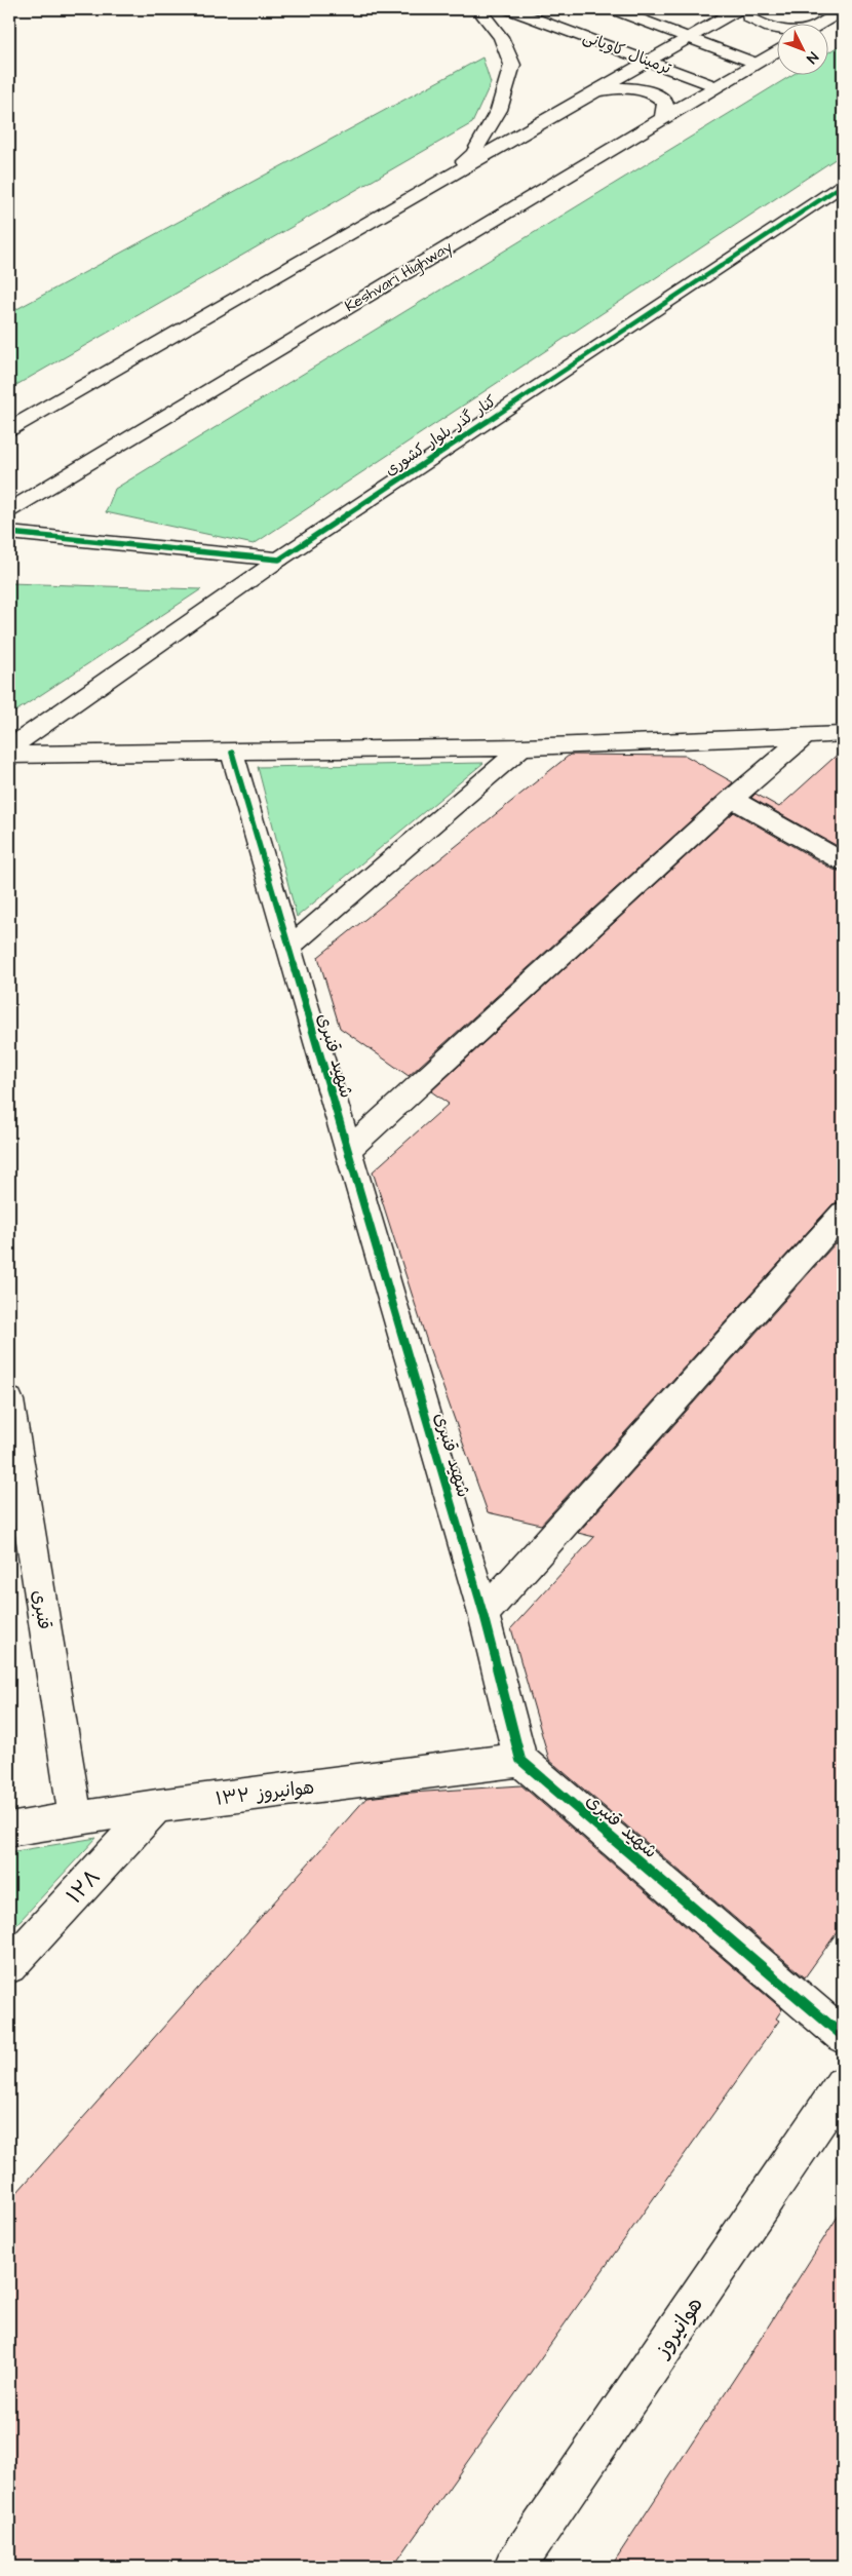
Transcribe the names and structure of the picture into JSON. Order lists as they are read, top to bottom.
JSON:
{
  "streets": {
    "main road": [
      "ترمینال کاویانی",
      "Keshvari Highway",
      "کنار گذر بلوار کشوری",
      "شهید قنبری",
      "قنبری",
      "هوانیروز ۱۳۲",
      "۱۲۸",
      "هوانیروز"
    ]
  },
  "crossings": [
    ["ترمینال کاویانی", "Keshvari Highway"],
    ["شهید قنبری", "هوانیروز ۱۳۲"],
    ["قنبری", "هوانیروز ۱۳۲"],
    ["هوانیروز ۱۳۲", "۱۲۸"]
  ],
  "north": "bottom right"
}
